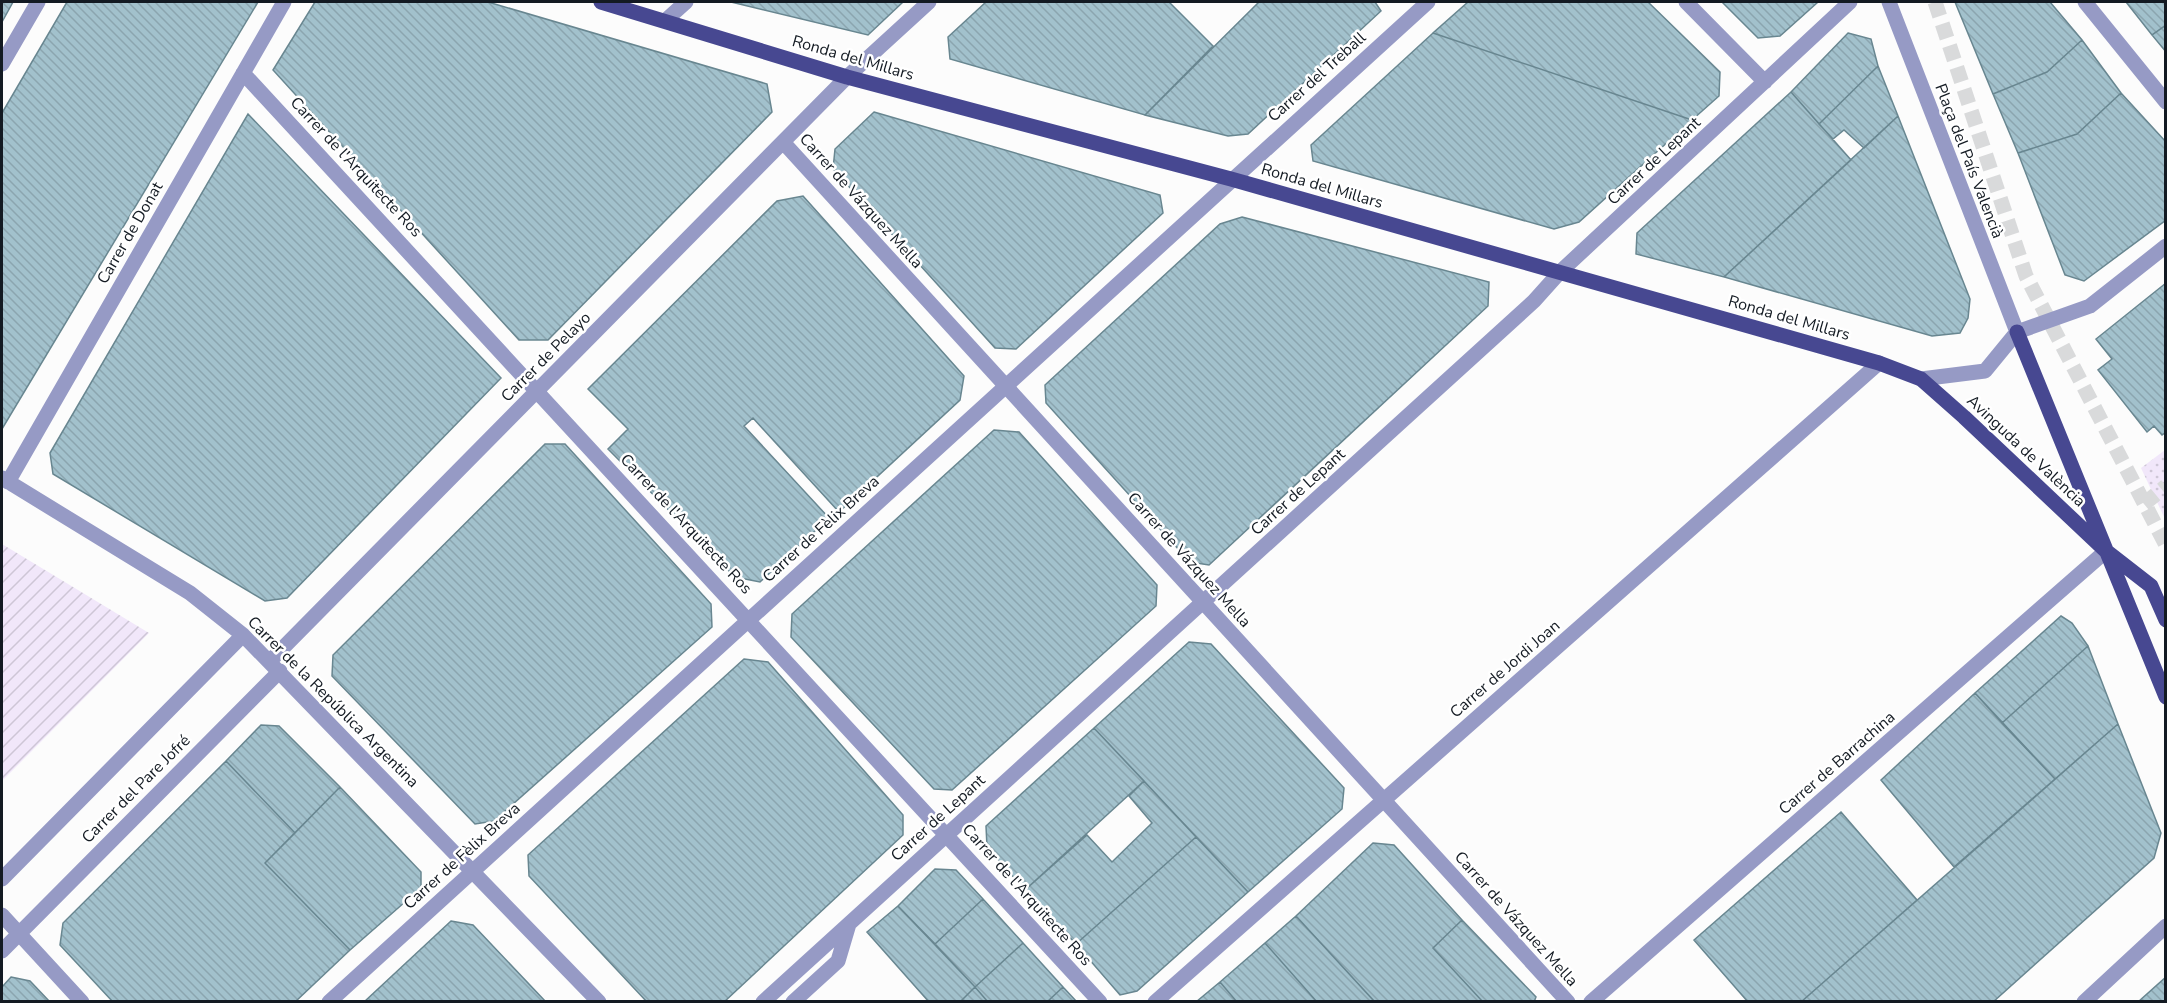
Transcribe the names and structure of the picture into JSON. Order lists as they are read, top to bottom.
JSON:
{
  "streets": {
    "main road": ["Ronda del Millars", "Avinguda de València"],
    "street": [
      "Carrer del Treball",
      "Carrer de Lepant",
      "Plaça del País Valencià",
      "Carrer de l'Arquitecte Ros",
      "Carrer de Vázquez Mella",
      "Carrer de Donat",
      "Carrer de Pelayo",
      "Carrer de Fèlix Breva",
      "Carrer de Jordi Joan",
      "Carrer de la República Argentina",
      "Carrer de Barrachina",
      "Carrer del Pare Jofré"
    ]
  },
  "crossings": [
    ["Ronda del Millars", "Carrer del Treball"],
    ["Ronda del Millars", "Carrer de Lepant"],
    ["Ronda del Millars", "Plaça del País Valencià"],
    ["Ronda del Millars", "Carrer de Pelayo"],
    ["Ronda del Millars", "Avinguda de València"],
    ["Ronda del Millars", "Carrer de Fèlix Breva"],
    ["Ronda del Millars", "Carrer de Jordi Joan"],
    ["Carrer del Treball", "Carrer de Fèlix Breva"],
    ["Carrer de Lepant", "Carrer de l'Arquitecte Ros"],
    ["Carrer de Lepant", "Carrer de Vázquez Mella"],
    ["Plaça del País Valencià", "Avinguda de València"],
    ["Carrer de l'Arquitecte Ros", "Carrer de Donat"],
    ["Carrer de l'Arquitecte Ros", "Carrer de Pelayo"],
    ["Carrer de l'Arquitecte Ros", "Carrer de Fèlix Breva"],
    ["Carrer de Vázquez Mella", "Carrer de Pelayo"],
    ["Carrer de Vázquez Mella", "Carrer de Fèlix Breva"],
    ["Carrer de Vázquez Mella", "Carrer de Jordi Joan"],
    ["Carrer de Donat", "Carrer de la República Argentina"],
    ["Carrer de Pelayo", "Carrer de la República Argentina"],
    ["Carrer de Pelayo", "Carrer del Pare Jofré"],
    ["Avinguda de València", "Carrer de Barrachina"],
    ["Carrer de Fèlix Breva", "Carrer de la República Argentina"],
    ["Carrer de la República Argentina", "Carrer del Pare Jofré"]
  ]
}
